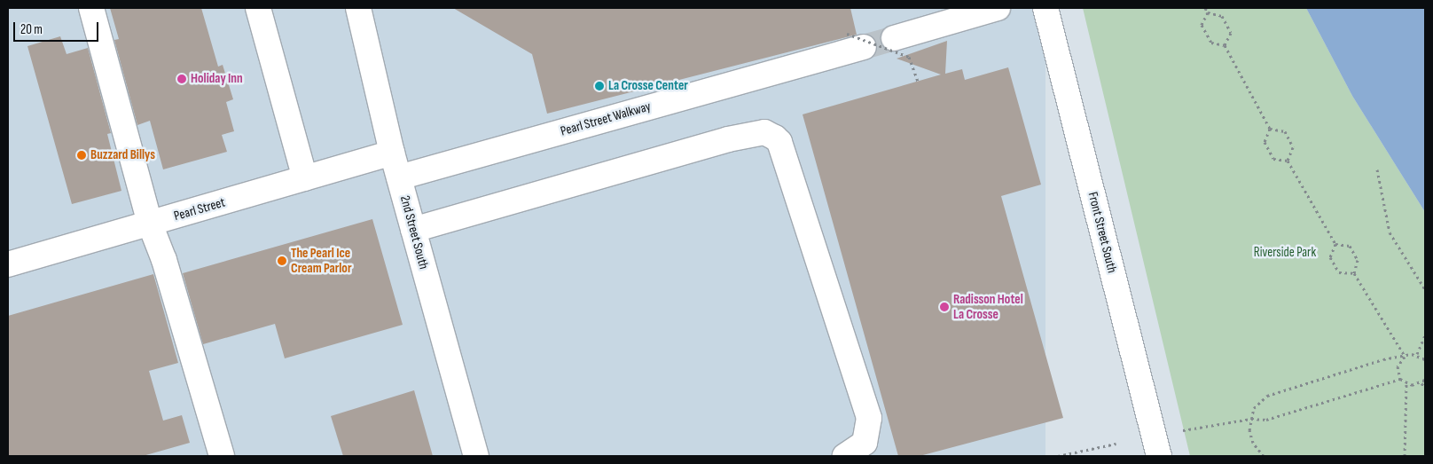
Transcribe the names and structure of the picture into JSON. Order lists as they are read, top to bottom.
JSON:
{
  "streets": {
    "street": [
      "Pearl Street Walkway",
      "Pearl Street",
      "2nd Street South",
      "Front Street South"
    ]
  },
  "crossings": [
    ["Pearl Street Walkway", "2nd Street South"],
    ["Pearl Street", "2nd Street South"]
  ],
  "parks": ["Riverside Park"],
  "places": [
    "Holiday Inn",
    "La Crosse Center",
    "Buzzard Billys",
    "The Pearl Ice Cream Parlor",
    "Radisson Hotel La Crosse"
  ],
  "scale_bar": "20 m"
}
